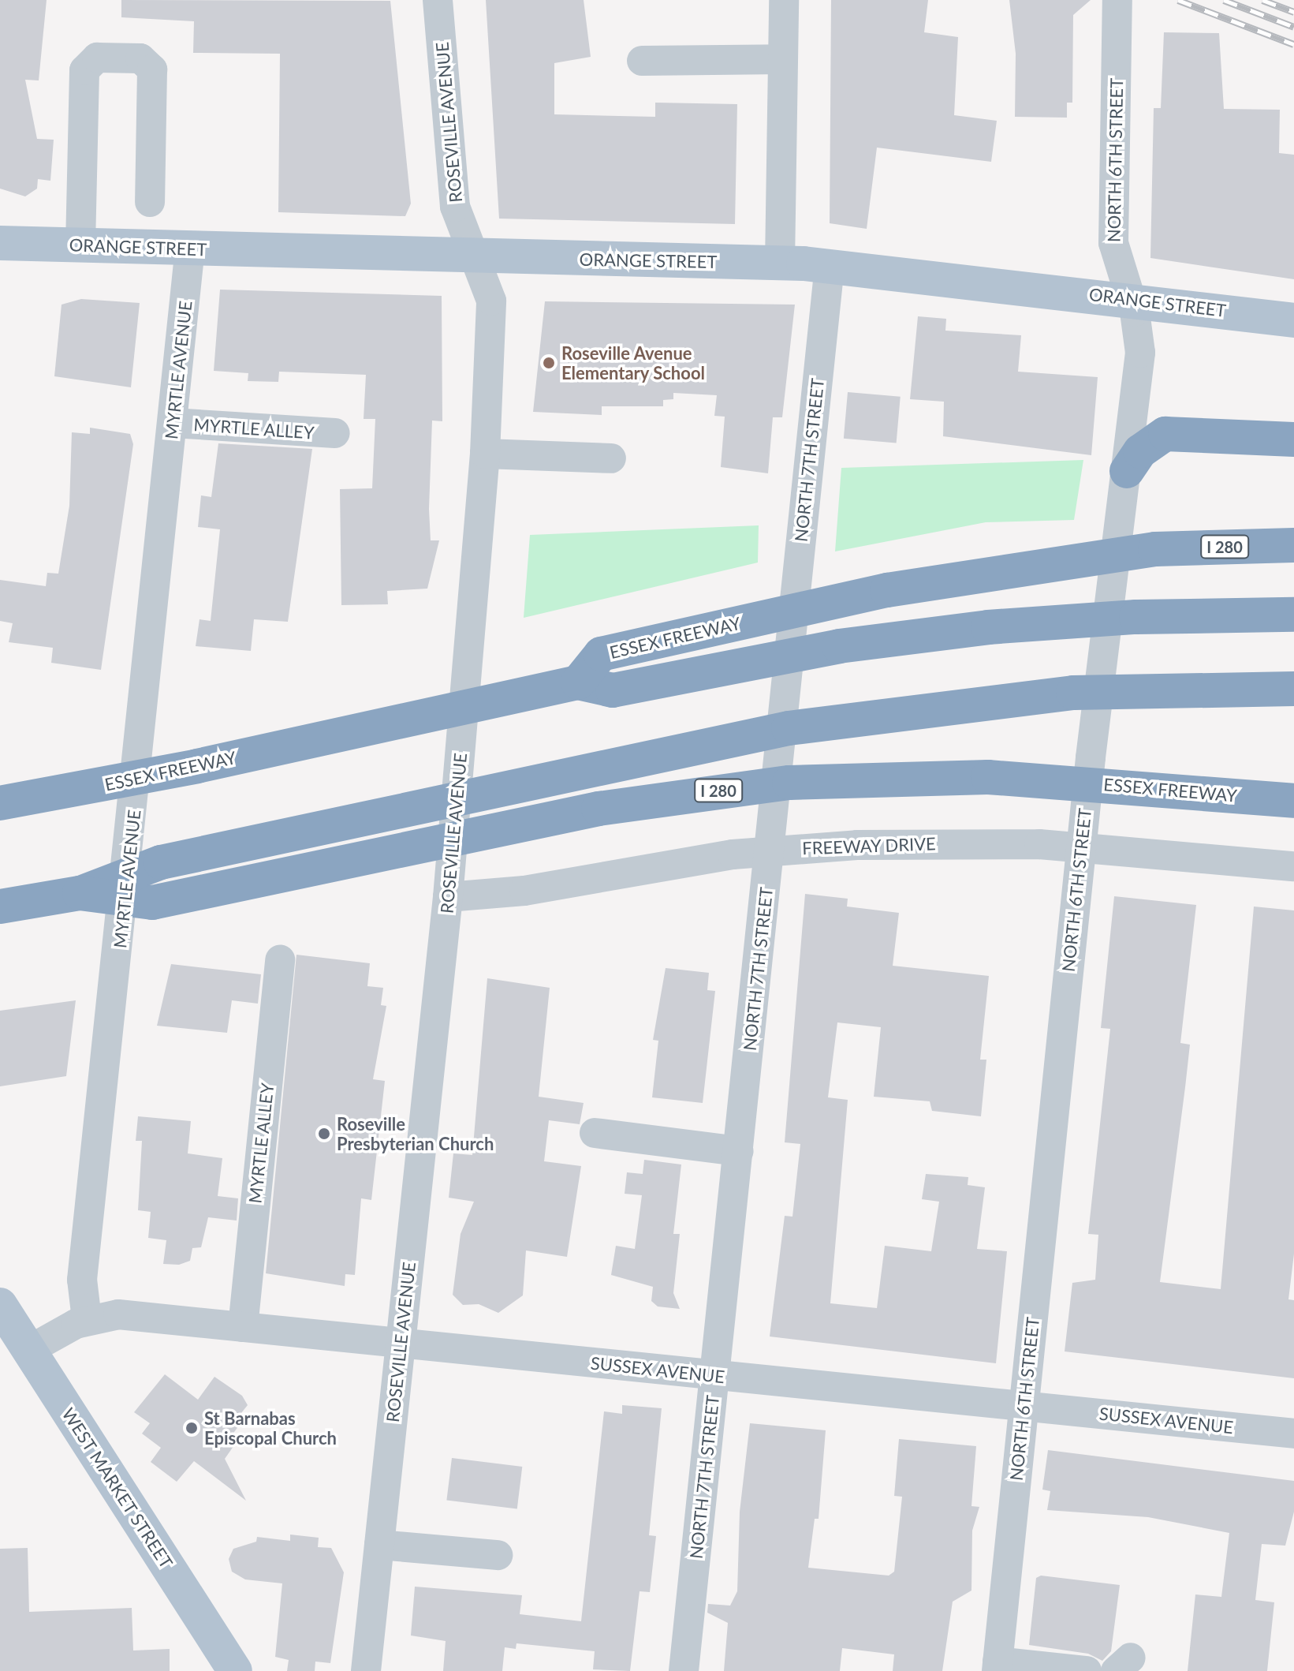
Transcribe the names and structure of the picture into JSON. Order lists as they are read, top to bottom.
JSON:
{
  "streets": {
    "highway": ["I 280", "ESSEX FREEWAY"],
    "main road": ["ORANGE STREET", "WEST MARKET STREET"],
    "street": [
      "ROSEVILLE AVENUE",
      "NORTH 6TH STREET",
      "MYRTLE AVENUE",
      "MYRTLE ALLEY",
      "NORTH 7TH STREET",
      "FREEWAY DRIVE",
      "SUSSEX AVENUE"
    ]
  },
  "crossings": [
    ["ROSEVILLE AVENUE", "ORANGE STREET"],
    ["ROSEVILLE AVENUE", "FREEWAY DRIVE"],
    ["ROSEVILLE AVENUE", "SUSSEX AVENUE"],
    ["NORTH 6TH STREET", "ORANGE STREET"],
    ["NORTH 6TH STREET", "FREEWAY DRIVE"],
    ["NORTH 6TH STREET", "SUSSEX AVENUE"],
    ["ORANGE STREET", "MYRTLE AVENUE"],
    ["ORANGE STREET", "NORTH 7TH STREET"],
    ["MYRTLE AVENUE", "MYRTLE ALLEY"],
    ["MYRTLE AVENUE", "SUSSEX AVENUE"],
    ["MYRTLE ALLEY", "SUSSEX AVENUE"],
    ["NORTH 7TH STREET", "FREEWAY DRIVE"],
    ["NORTH 7TH STREET", "SUSSEX AVENUE"],
    ["SUSSEX AVENUE", "WEST MARKET STREET"]
  ],
  "places": ["Roseville Avenue Elementary School", "Roseville Presbyterian Church", "St Barnabas Episcopal Church"]
}
